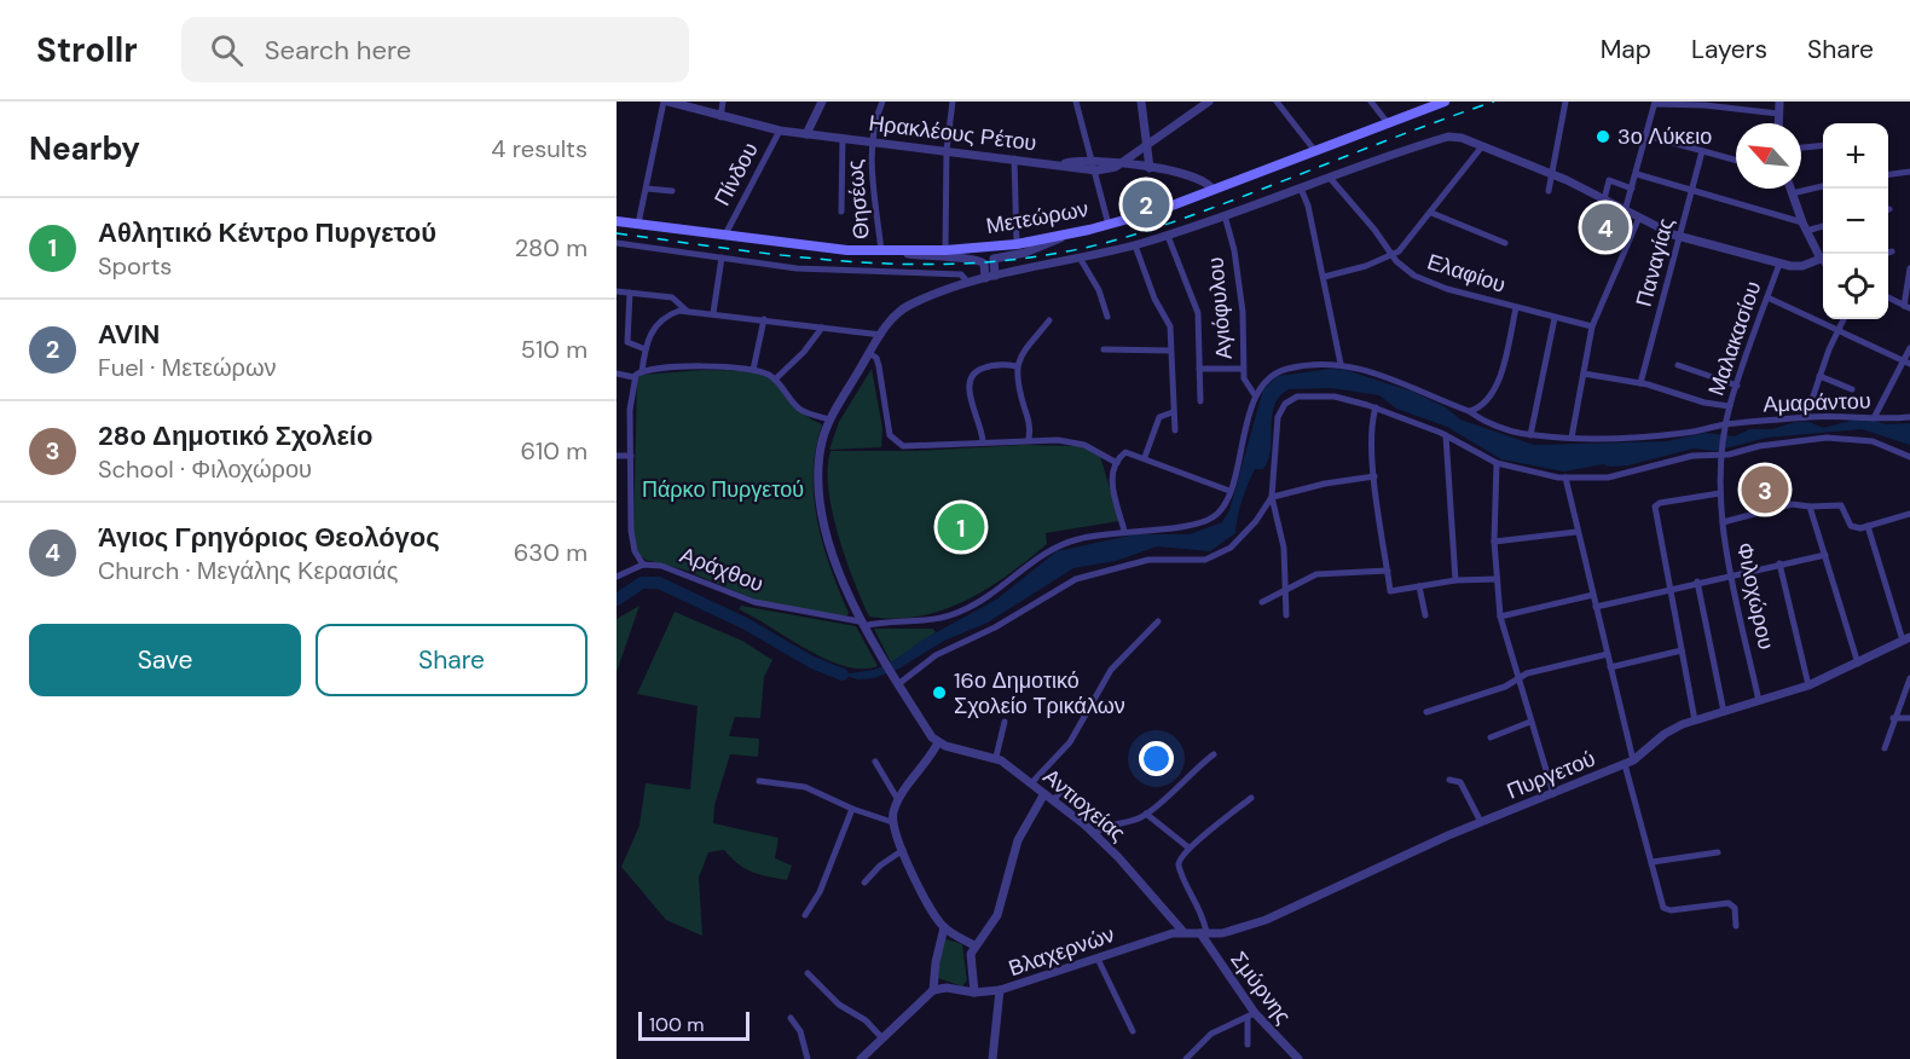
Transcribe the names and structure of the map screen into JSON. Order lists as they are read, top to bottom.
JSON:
{
  "streets": {
    "main road": ["Μετεώρων"],
    "street": [
      "Ηρακλέους Ρέτου",
      "Πίνδου",
      "Θησέως",
      "Παναγίας",
      "Ελαφίου",
      "Αγιόφυλου",
      "Μαλακασίου",
      "Αμαράντου",
      "Αράχθου",
      "Φιλοχώρου",
      "Πυργετού",
      "Αντιοχείας",
      "Βλαχερνών",
      "Σμύρνης"
    ]
  },
  "crossings": [
    ["Ηρακλέους Ρέτου", "Πίνδου"],
    ["Ηρακλέους Ρέτου", "Θησέως"],
    ["Πίνδου", "Μετεώρων"],
    ["Θησέως", "Μετεώρων"],
    ["Μαλακασίου", "Αμαράντου"],
    ["Μαλακασίου", "Φιλοχώρου"],
    ["Φιλοχώρου", "Πυργετού"],
    ["Πυργετού", "Βλαχερνών"],
    ["Πυργετού", "Σμύρνης"],
    ["Αντιοχείας", "Βλαχερνών"],
    ["Βλαχερνών", "Σμύρνης"]
  ],
  "parks": ["Πάρκο Πυργετού"],
  "places": ["3ο Λύκειο", "16ο Δημοτικό Σχολείο Τρικάλων"],
  "scale_bar": "100 m",
  "north": "top left",
  "page": {
    "header": "Strollr",
    "search": "Search here",
    "nav": ["Map", "Layers", "Share"],
    "heading": ["Nearby", "4 results"],
    "map_buttons": ["+", "−"],
    "pins": [
      "2",
      "4",
      "3",
      "1"
    ],
    "list": [
      {
        "mark": "1",
        "name": "Αθλητικό Κέντρο Πυργετού",
        "note": "Sports",
        "value": "280 m"
      },
      {
        "mark": "2",
        "name": "AVIN",
        "note": "Fuel · Μετεώρων",
        "value": "510 m"
      },
      {
        "mark": "3",
        "name": "28ο Δημοτικό Σχολείο",
        "note": "School · Φιλοχώρου",
        "value": "610 m"
      },
      {
        "mark": "4",
        "name": "Άγιος Γρηγόριος Θεολόγος",
        "note": "Church · Μεγάλης Κερασιάς",
        "value": "630 m"
      }
    ],
    "buttons": ["Save", "Share"],
    "scale": "100 m"
  }
}
